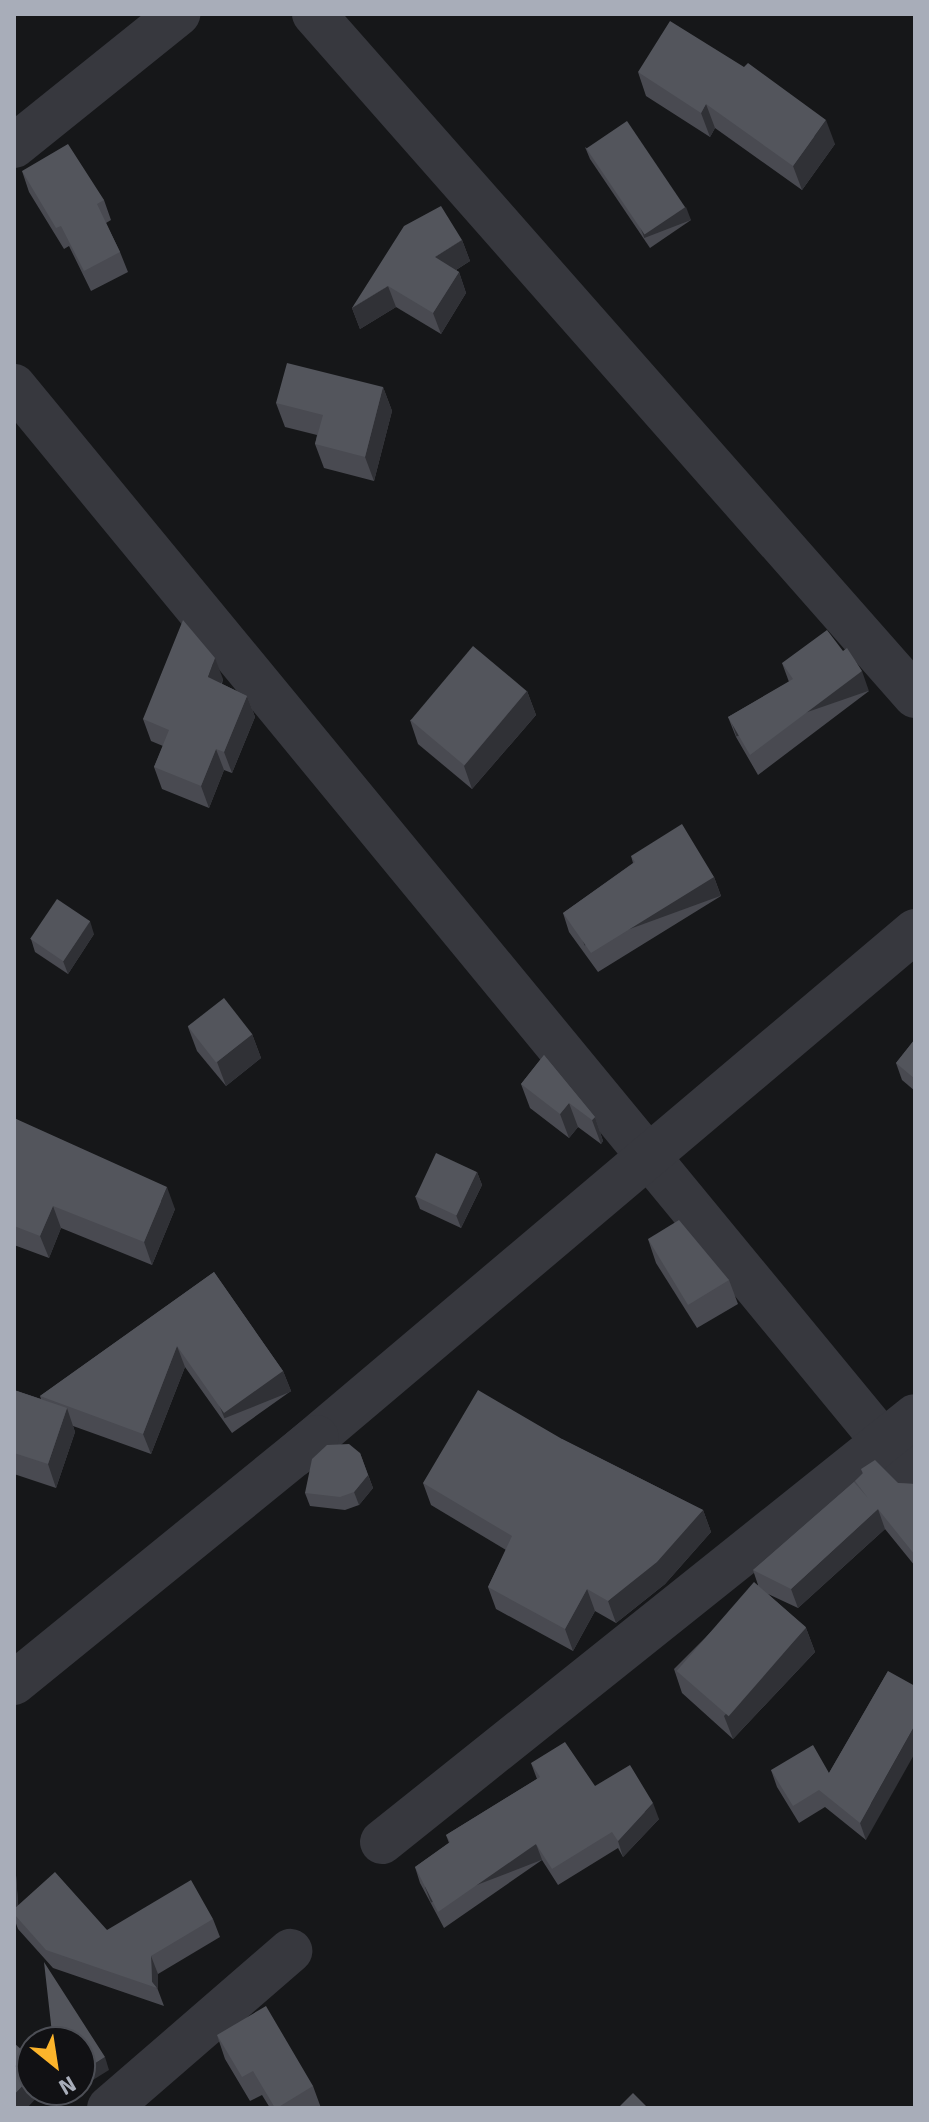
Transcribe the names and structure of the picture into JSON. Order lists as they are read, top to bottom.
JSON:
{
  "north": "bottom right"
}
